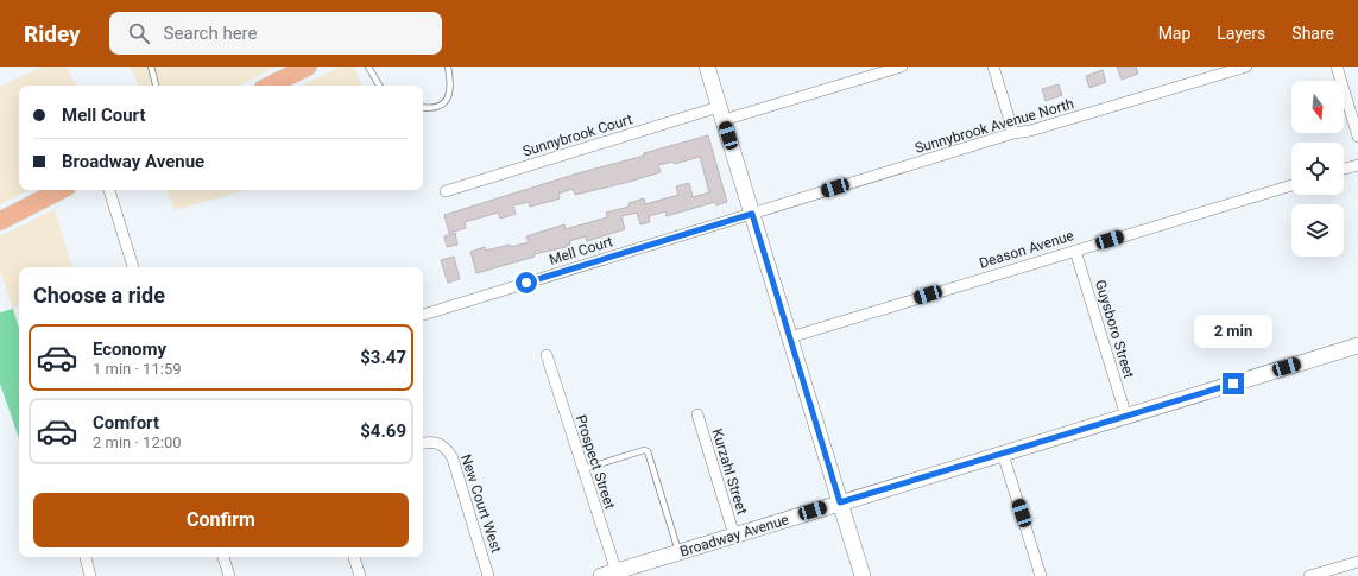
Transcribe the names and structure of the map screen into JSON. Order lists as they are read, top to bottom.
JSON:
{
  "streets": {
    "street": [
      "Sunnybrook Avenue North",
      "Sunnybrook Court",
      "Deason Avenue",
      "Mell Court",
      "Guysboro Street",
      "Prospect Street",
      "Kurzahl Street",
      "New Court West",
      "Broadway Avenue"
    ]
  },
  "crossings": [
    ["Sunnybrook Avenue North", "Mell Court"],
    ["Deason Avenue", "Guysboro Street"],
    ["Guysboro Street", "Broadway Avenue"],
    ["Prospect Street", "Broadway Avenue"],
    ["Kurzahl Street", "Broadway Avenue"]
  ],
  "north": "bottom",
  "page": {
    "header": "Ridey",
    "search": "Search here",
    "nav": ["Map", "Layers", "Share"],
    "banner": ["Mell Court", "Broadway Avenue"],
    "heading": "Choose a ride",
    "bubble": "2 min",
    "list": [
      {
        "name": "Economy",
        "note": "1 min · 11:59",
        "value": "$3.47"
      },
      {
        "name": "Comfort",
        "note": "2 min · 12:00",
        "value": "$4.69"
      }
    ],
    "buttons": "Confirm"
  }
}
